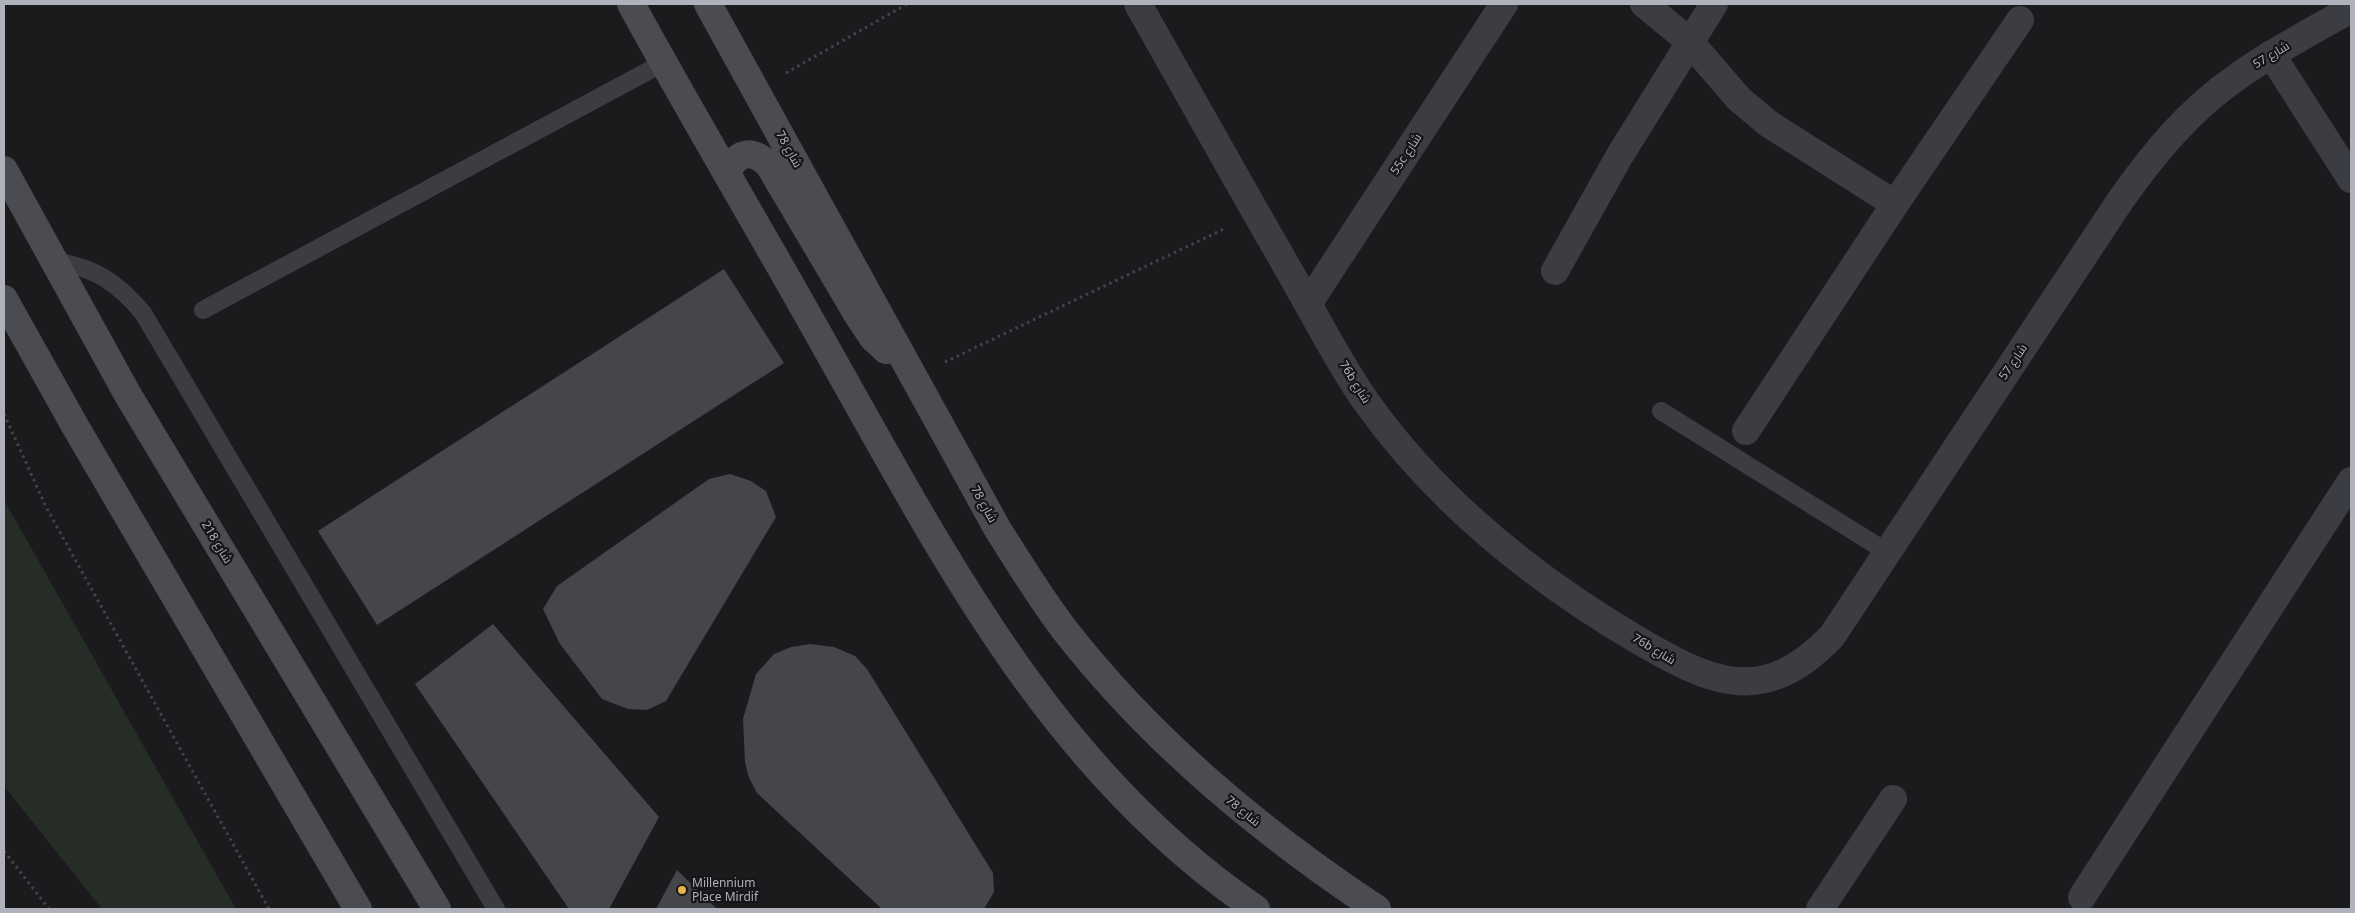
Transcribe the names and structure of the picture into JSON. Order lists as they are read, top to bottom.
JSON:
{
  "streets": {
    "street": [
      "شارع 57",
      "شارع 78",
      "55c شارع",
      "76b شارع",
      "شارع 218"
    ]
  },
  "crossings": [
    ["شارع 57", "76b شارع"],
    ["55c شارع", "76b شارع"]
  ],
  "places": ["Millennium Place Mirdif"]
}
